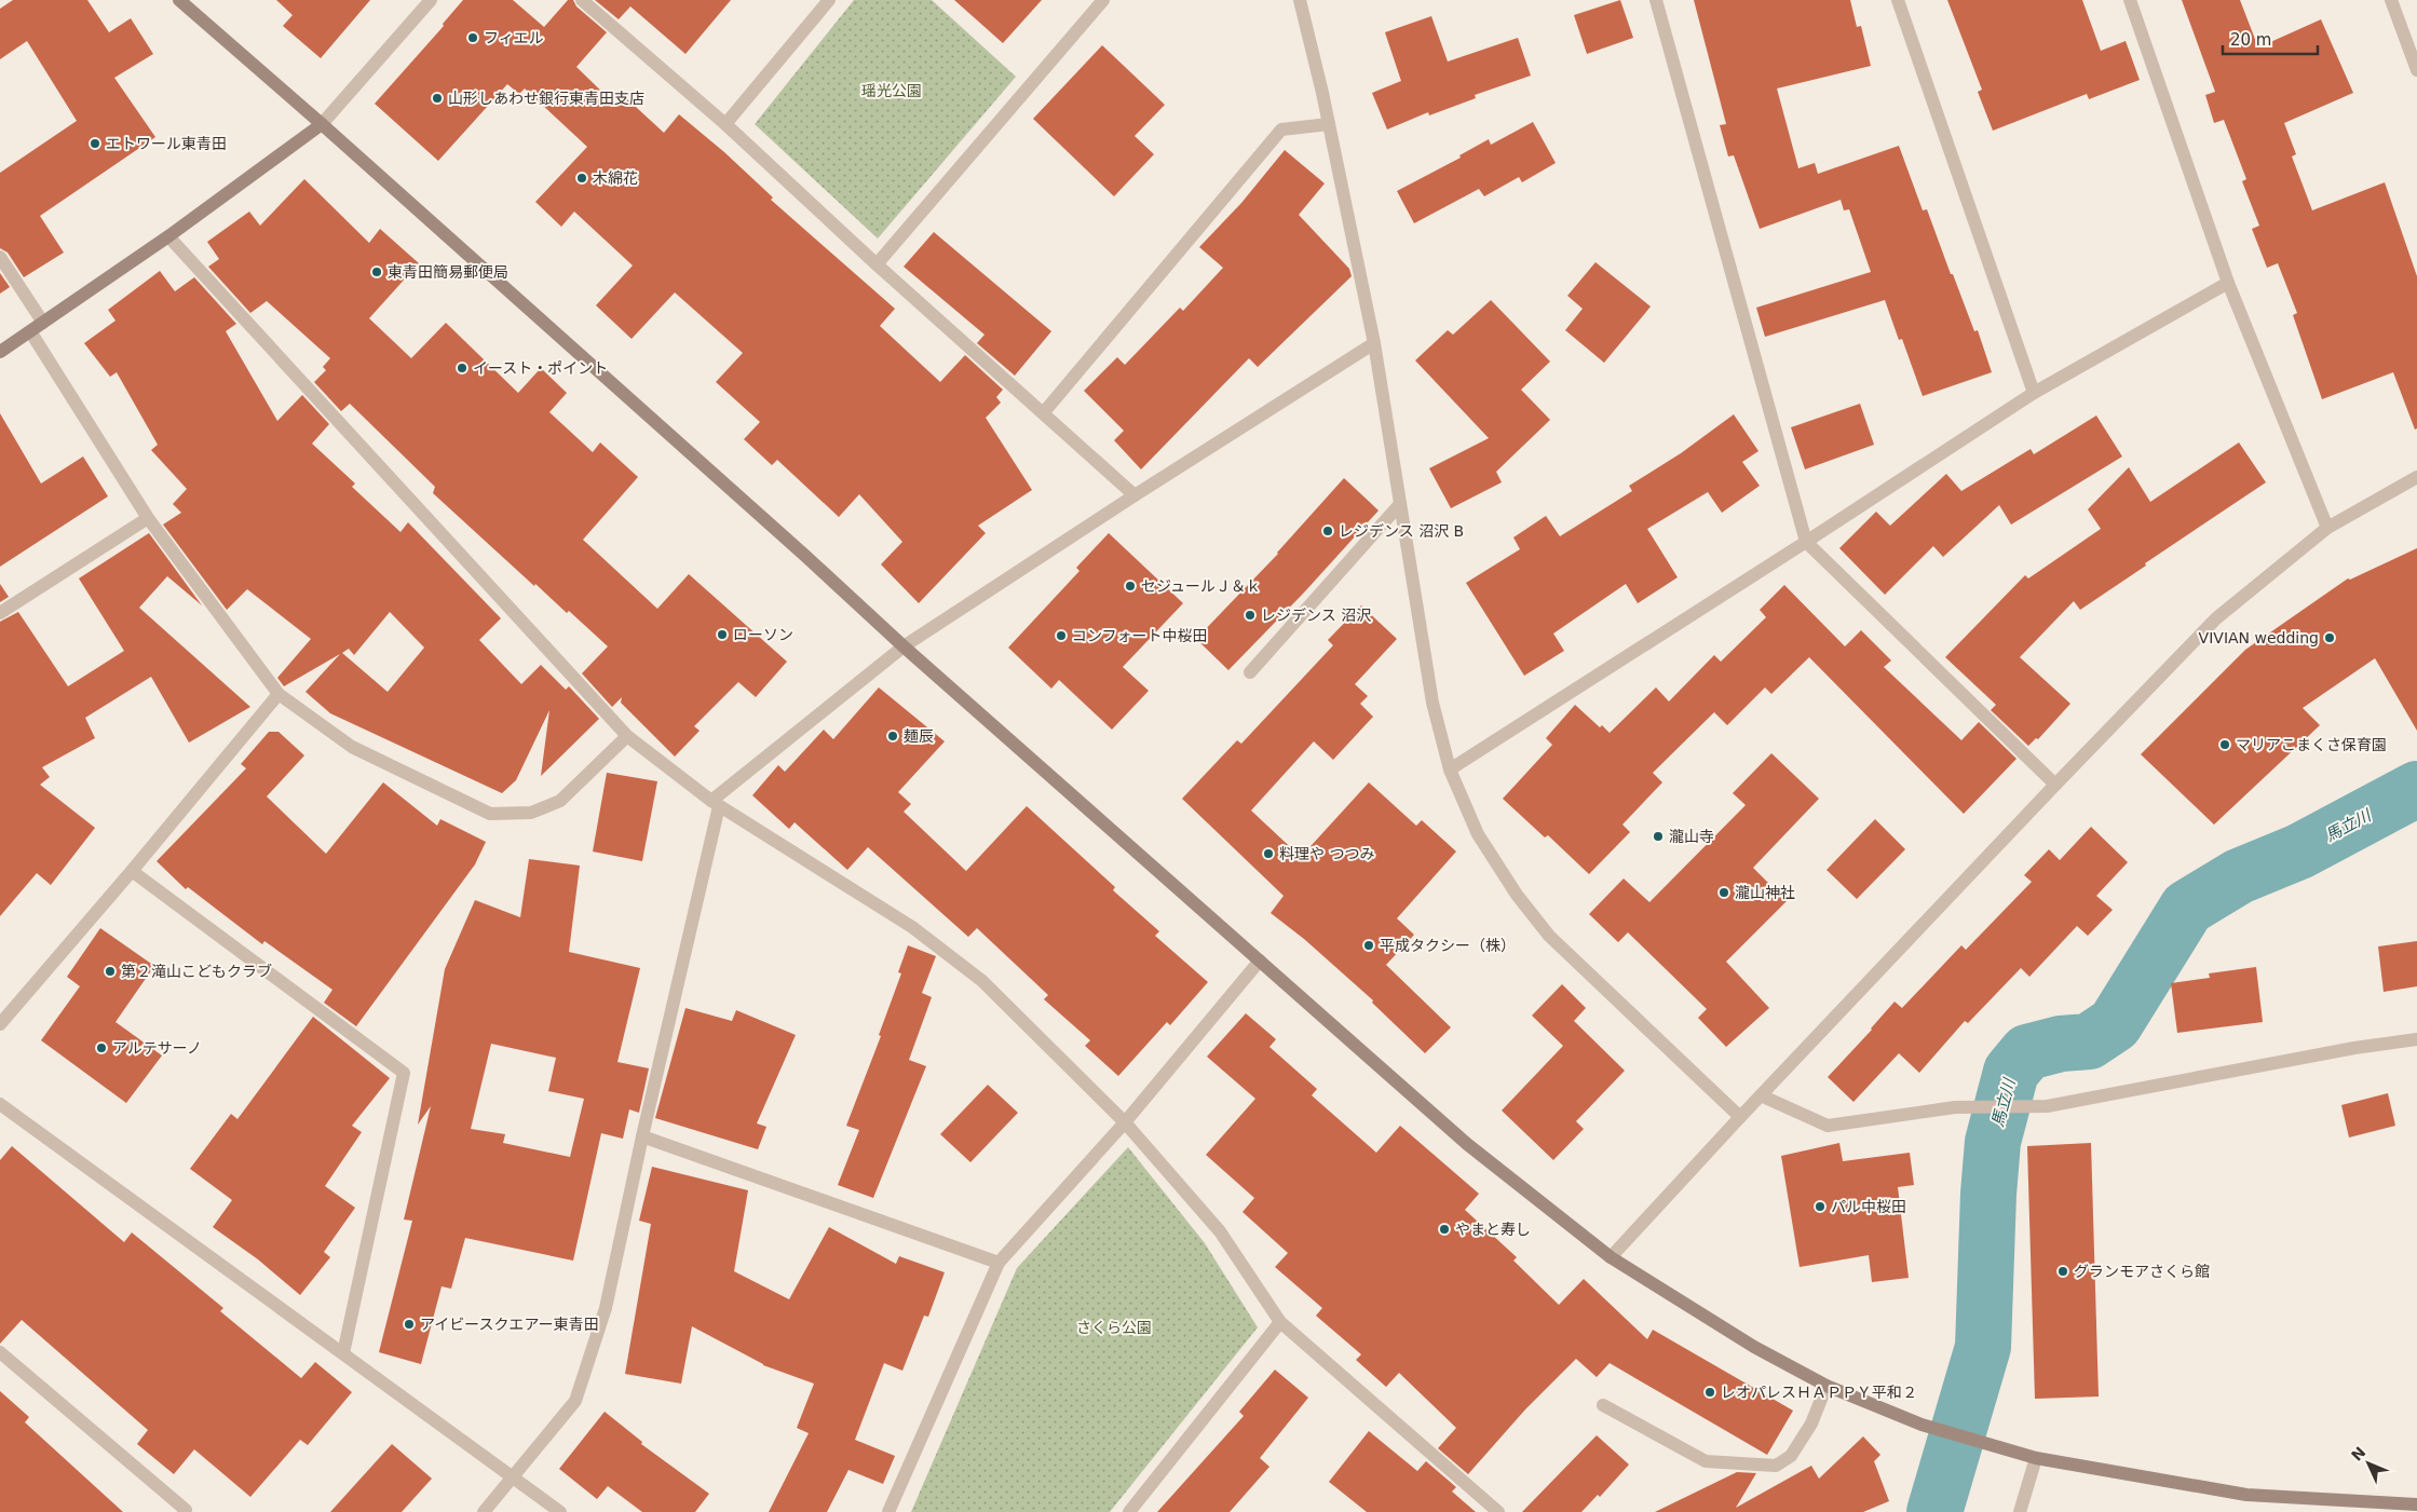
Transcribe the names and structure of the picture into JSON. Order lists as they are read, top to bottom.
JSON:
{
  "water": ["馬立川"],
  "parks": ["瑶光公園", "さくら公園"],
  "places": [
    "フィエル",
    "山形しあわせ銀行東青田支店",
    "エトワール東青田",
    "木綿花",
    "東青田簡易郵便局",
    "イースト・ポイント",
    "レジデンス 沼沢 B",
    "セジュールＪ＆ｋ",
    "レジデンス 沼沢",
    "ローソン",
    "コンフォート中桜田",
    "VIVIAN wedding",
    "麺辰",
    "マリアこまくさ保育園",
    "瀧山寺",
    "料理や つつみ",
    "瀧山神社",
    "平成タクシー（株）",
    "第２滝山こどもクラブ",
    "アルテサーノ",
    "パル中桜田",
    "やまと寿し",
    "グランモアさくら館",
    "アイビースクエアー東青田",
    "レオパレスＨＡＰＰＹ平和２"
  ],
  "scale_bar": "20 m",
  "north": "top left"
}
